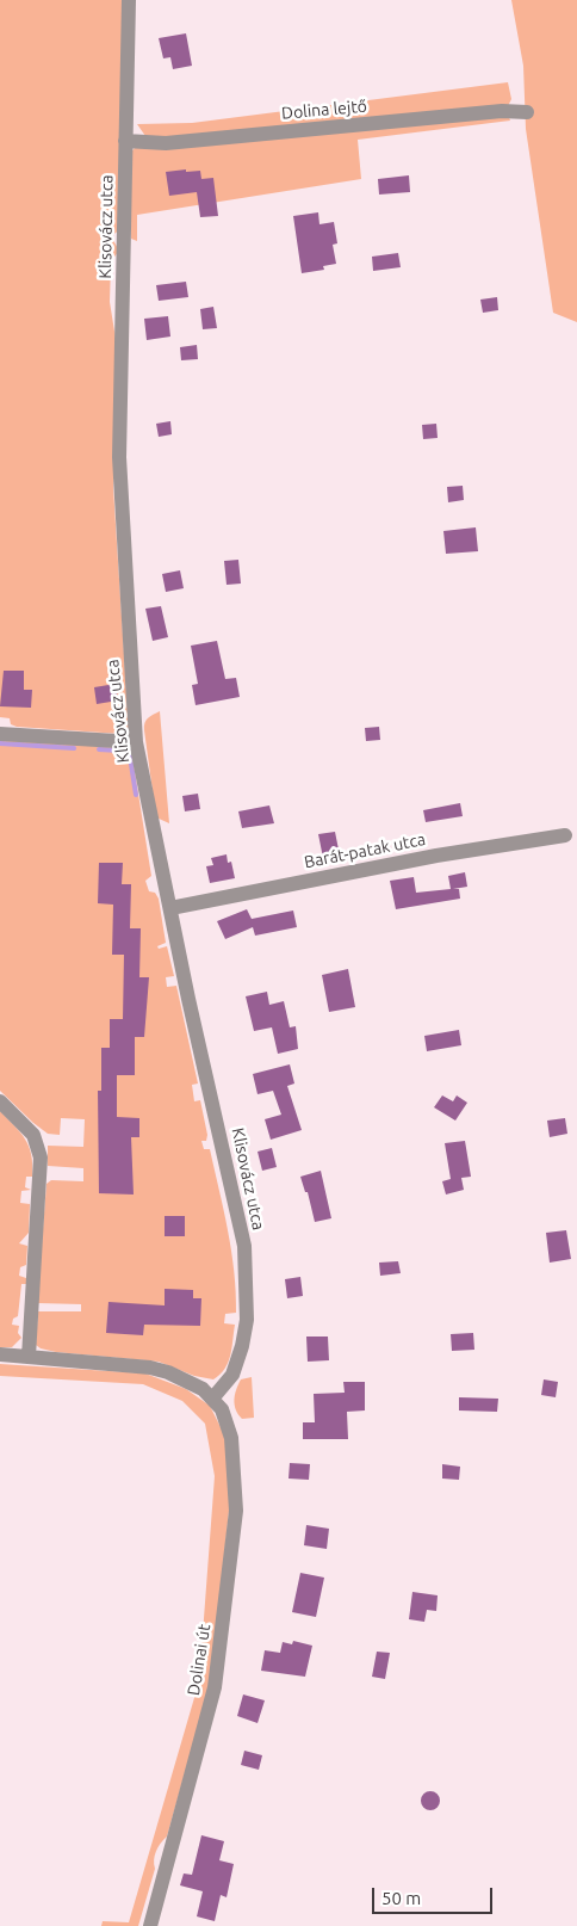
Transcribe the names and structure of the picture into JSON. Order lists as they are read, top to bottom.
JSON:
{
  "streets": {
    "street": [
      "Dolina lejtő",
      "Klisovácz utca",
      "Barát-patak utca",
      "Dolinai út"
    ]
  },
  "crossings": [
    ["Dolina lejtő", "Klisovácz utca"],
    ["Klisovácz utca", "Barát-patak utca"],
    ["Klisovácz utca", "Dolinai út"]
  ],
  "scale_bar": "50 m"
}
